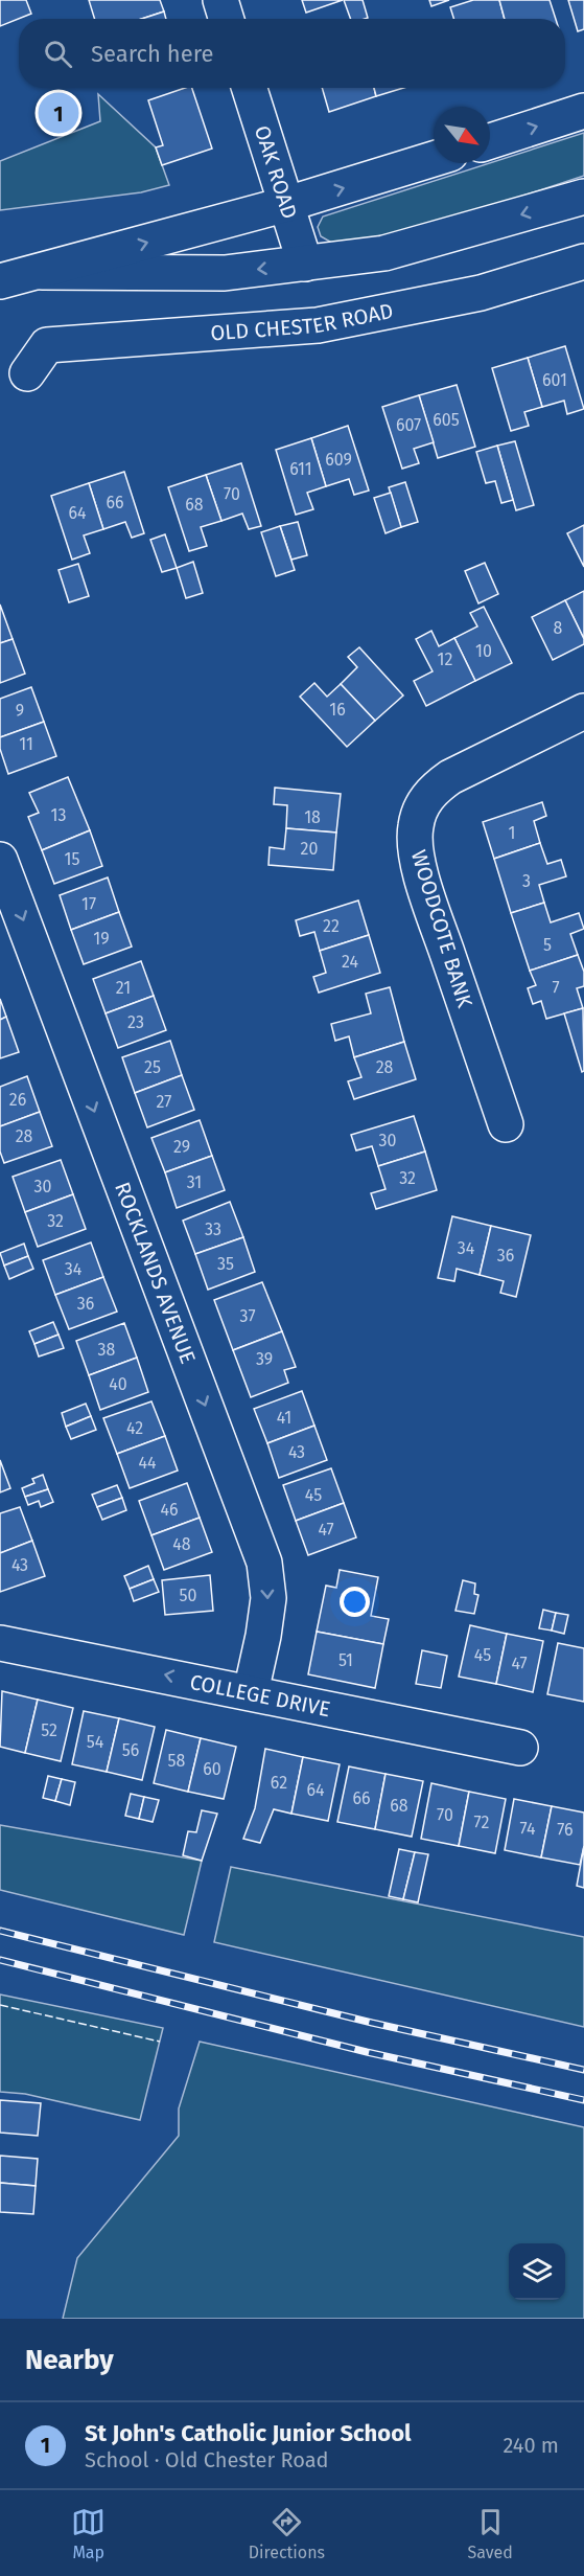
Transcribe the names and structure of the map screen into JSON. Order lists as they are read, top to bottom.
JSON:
{
  "streets": {
    "street": [
      "OAK ROAD",
      "OLD CHESTER ROAD",
      "WOODCOTE BANK",
      "ROCKLANDS AVENUE",
      "COLLEGE DRIVE"
    ]
  },
  "crossings": [
    ["ROCKLANDS AVENUE", "COLLEGE DRIVE"]
  ],
  "one_way": ["ROCKLANDS AVENUE", "COLLEGE DRIVE"],
  "house_numbers": [
    "601",
    "605",
    "607",
    "609",
    "611",
    "70",
    "66",
    "68",
    "64",
    "8",
    "10",
    "12",
    "16",
    "9",
    "11",
    "13",
    "18",
    "1",
    "20",
    "15",
    "3",
    "17",
    "22",
    "19",
    "5",
    "24",
    "21",
    "7",
    "23",
    "25",
    "28",
    "26",
    "27",
    "28",
    "30",
    "29",
    "32",
    "31",
    "30",
    "32",
    "33",
    "34",
    "36",
    "35",
    "34",
    "36",
    "37",
    "38",
    "39",
    "40",
    "41",
    "42",
    "43",
    "44",
    "45",
    "46",
    "47",
    "48",
    "43",
    "50",
    "45",
    "51",
    "47",
    "52",
    "54",
    "56",
    "58",
    "60",
    "62",
    "64",
    "66",
    "68",
    "70",
    "72",
    "74",
    "76"
  ],
  "north": "bottom right",
  "page": {
    "search": "Search here",
    "pins": "1",
    "heading": "Nearby",
    "list": [
      {
        "mark": "1",
        "name": "St John's Catholic Junior School",
        "note": "School · Old Chester Road",
        "value": "240 m"
      }
    ],
    "nav": ["Map", "Directions", "Saved"]
  }
}
